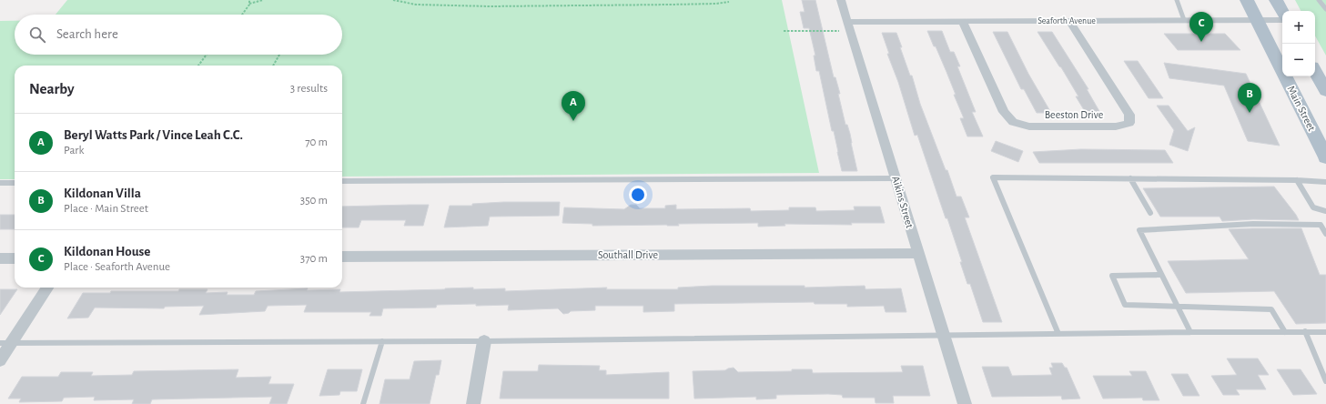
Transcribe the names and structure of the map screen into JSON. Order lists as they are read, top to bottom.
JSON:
{
  "streets": {
    "main road": ["Main Street"],
    "street": [
      "Seaforth Avenue",
      "Beeston Drive",
      "Aikins Street",
      "Southall Drive"
    ]
  },
  "crossings": [
    ["Seaforth Avenue", "Main Street"],
    ["Seaforth Avenue", "Beeston Drive"],
    ["Seaforth Avenue", "Aikins Street"],
    ["Aikins Street", "Southall Drive"]
  ],
  "page": {
    "map_buttons": ["+", "−"],
    "pins": ["C", "B", "A"],
    "search": "Search here",
    "heading": ["Nearby", "3 results"],
    "list": [
      {
        "mark": "A",
        "name": "Beryl Watts Park / Vince Leah C.C.",
        "note": "Park",
        "value": "70 m"
      },
      {
        "mark": "B",
        "name": "Kildonan Villa",
        "note": "Place · Main Street",
        "value": "350 m"
      },
      {
        "mark": "C",
        "name": "Kildonan House",
        "note": "Place · Seaforth Avenue",
        "value": "370 m"
      }
    ]
  }
}
